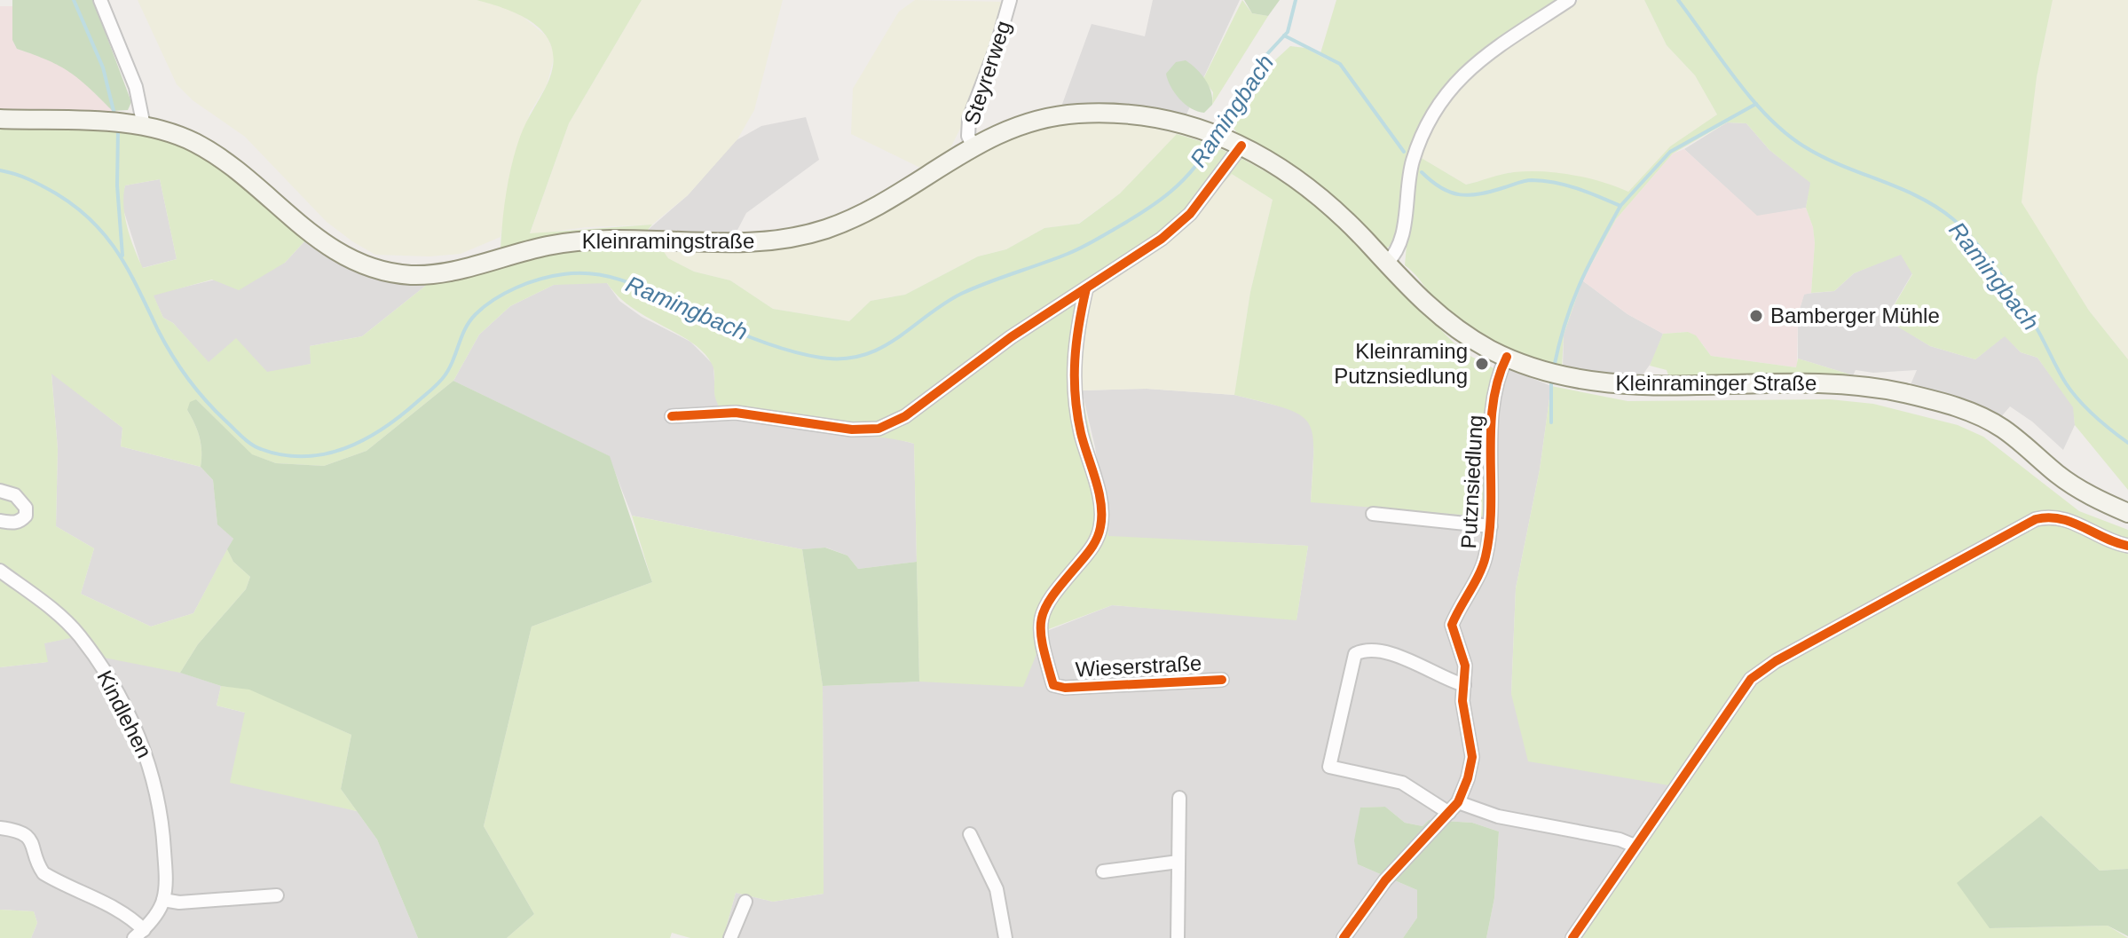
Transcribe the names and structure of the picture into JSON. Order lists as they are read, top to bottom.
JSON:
{
  "streets": {
    "main road": ["Kleinramingstraße", "Kleinraminger Straße"],
    "street": [
      "Steyrerweg",
      "Putznsiedlung",
      "Wieserstraße",
      "Kindlehen"
    ]
  },
  "crossings": [
    ["Steyrerweg", "Kleinramingstraße"],
    ["Kleinramingstraße", "Kleinraminger Straße"],
    ["Kleinraminger Straße", "Putznsiedlung"]
  ],
  "water": ["Ramingbach"],
  "places": ["Bamberger Mühle", "Kleinraming Putznsiedlung"]
}
